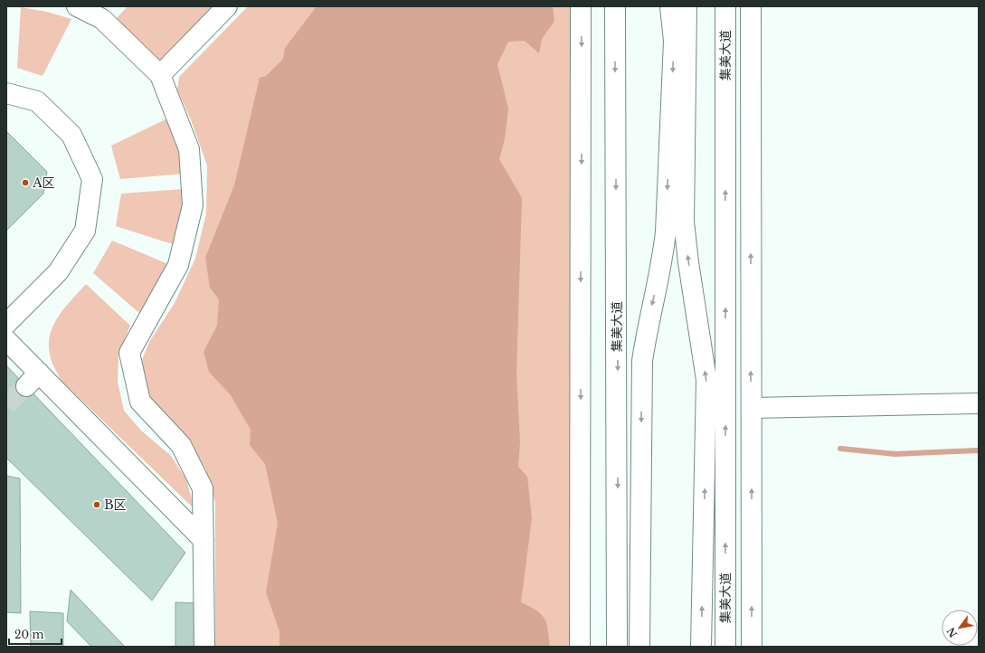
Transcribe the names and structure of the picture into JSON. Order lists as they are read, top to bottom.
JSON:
{
  "streets": {
    "main road": ["集美大道"]
  },
  "places": ["A区", "B区"],
  "scale_bar": "20 m",
  "north": "bottom left"
}
